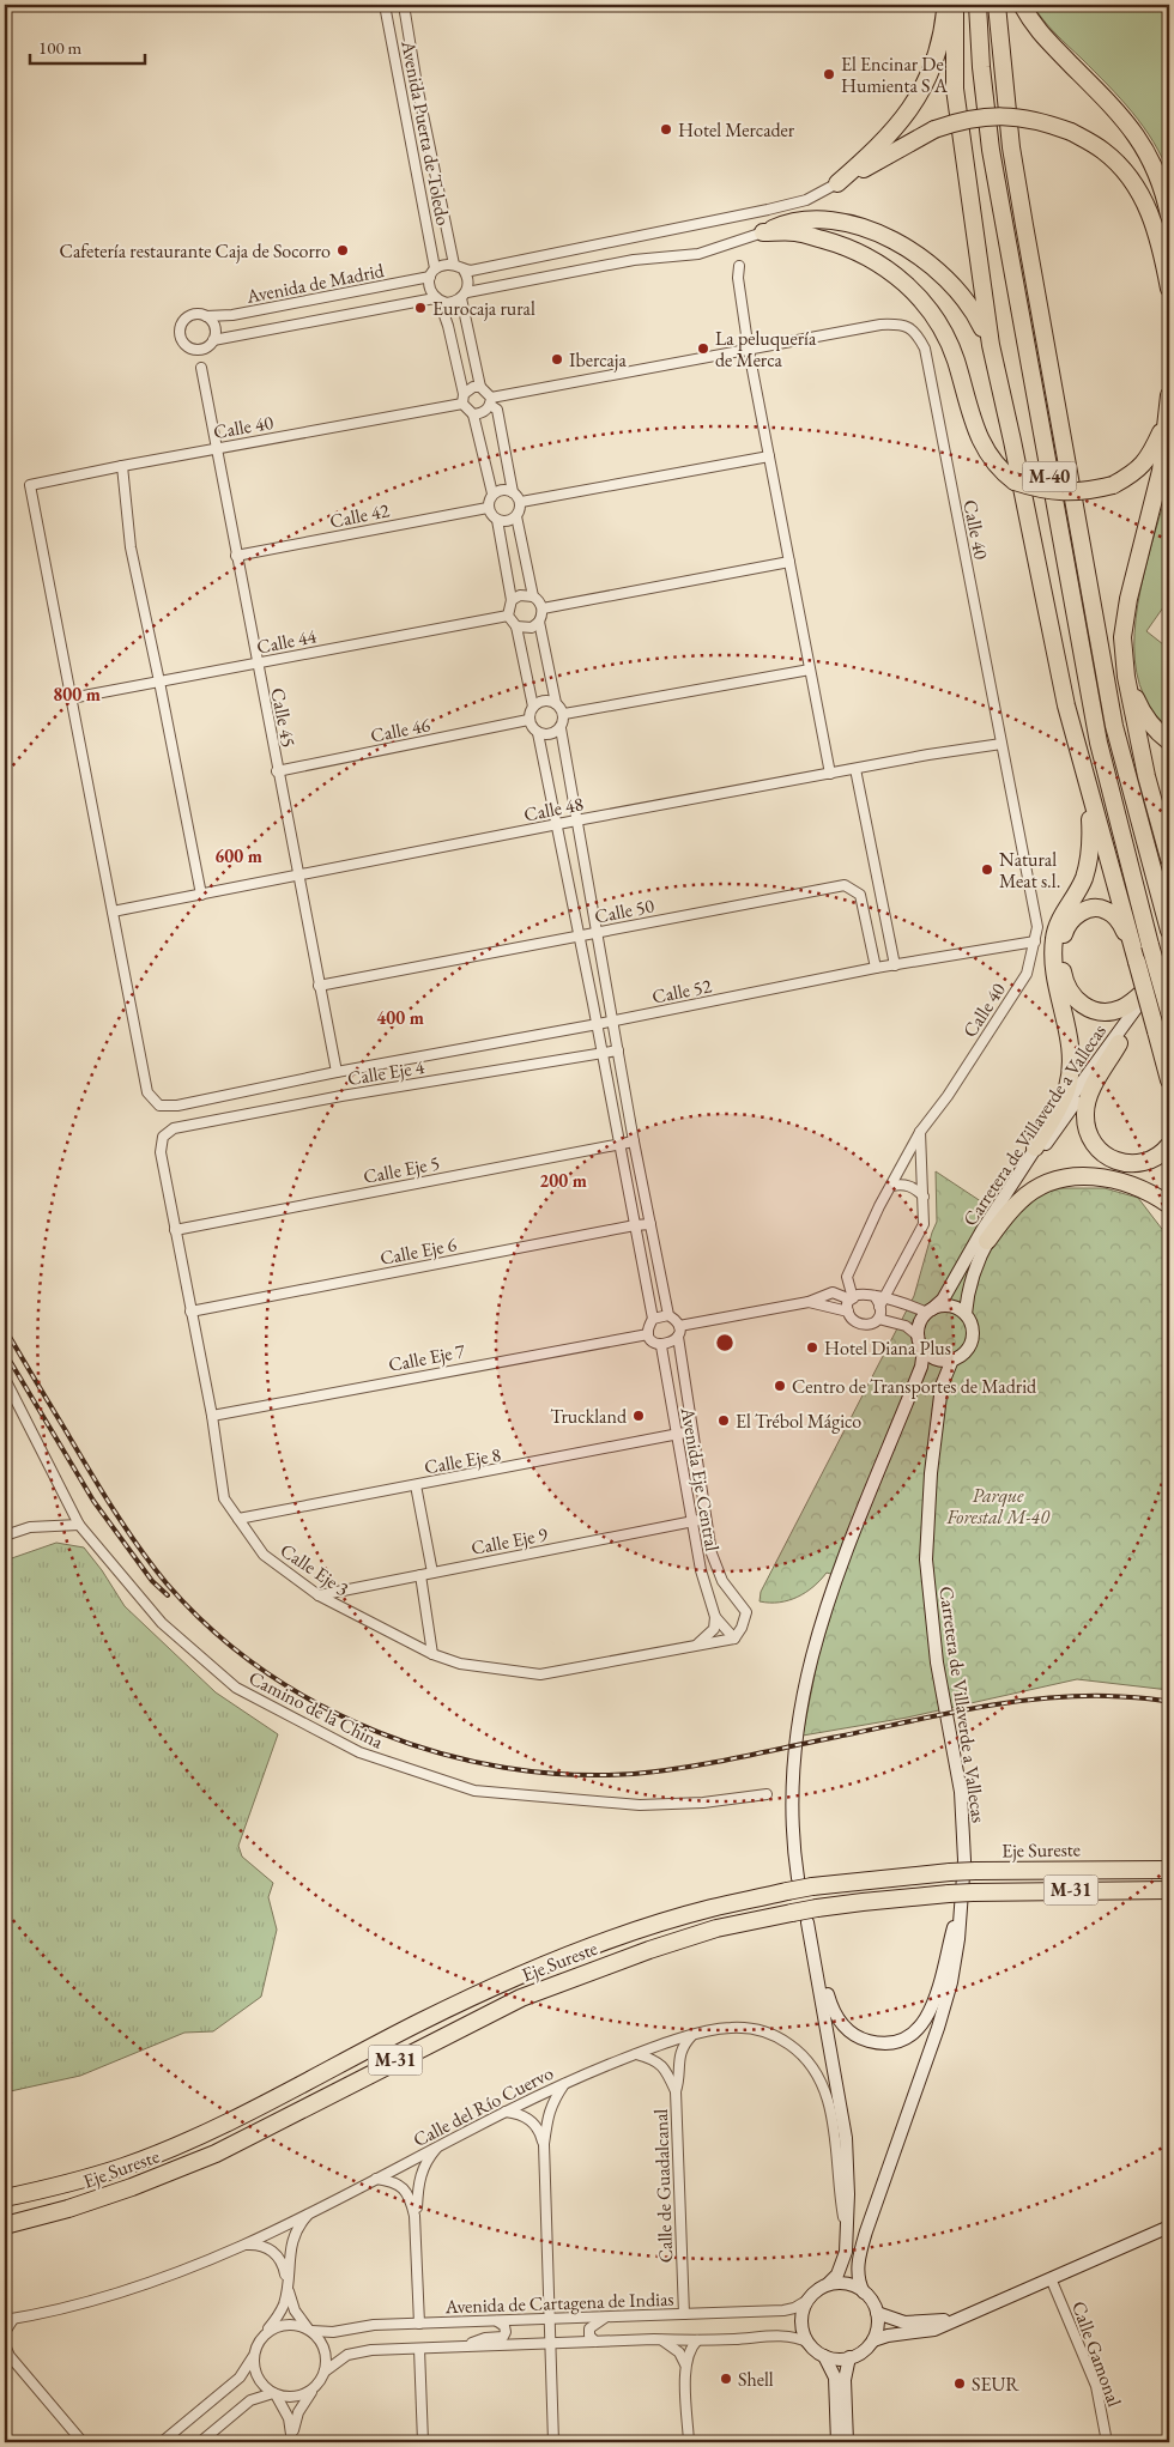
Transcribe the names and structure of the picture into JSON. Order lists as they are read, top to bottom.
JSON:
{
  "streets": {
    "highway": ["M-40", "Eje Sureste", "M-31"],
    "main road": ["Carretera de Villaverde a Vallecas"],
    "street": [
      "Avenida Puerta de Toledo",
      "Avenida de Madrid",
      "Calle 40",
      "Calle 42",
      "Calle 44",
      "Calle 45",
      "Calle 46",
      "Calle 48",
      "Calle 50",
      "Calle 52",
      "Calle Eje 4",
      "Calle Eje 5",
      "Calle Eje 6",
      "Calle Eje 7",
      "Calle Eje 8",
      "Avenida Eje Central",
      "Calle Eje 9",
      "Calle Eje 3",
      "Camino de la China",
      "Calle del Río Cuervo",
      "Calle de Guadalcanal",
      "Avenida de Cartagena de Indias",
      "Calle Gamonal"
    ]
  },
  "crossings": [
    ["Avenida Puerta de Toledo", "Avenida de Madrid"],
    ["Calle 40", "Calle 44"],
    ["Calle 40", "Calle 45"],
    ["Calle 40", "Calle 48"],
    ["Calle 40", "Calle 52"],
    ["Calle 42", "Calle 45"],
    ["Calle 44", "Calle 45"],
    ["Calle 45", "Calle 46"],
    ["Calle 45", "Calle 48"],
    ["Calle 45", "Calle 50"],
    ["Calle 45", "Calle 52"],
    ["Calle 48", "Calle 52"],
    ["Calle 50", "Calle 52"],
    ["Calle Eje 4", "Calle Eje 3"],
    ["Carretera de Villaverde a Vallecas", "Eje Sureste"],
    ["Carretera de Villaverde a Vallecas", "Avenida de Cartagena de Indias"],
    ["Calle Eje 5", "Calle Eje 3"],
    ["Calle Eje 6", "Calle Eje 3"],
    ["Calle Eje 7", "Avenida Eje Central"],
    ["Calle Eje 7", "Calle Eje 3"],
    ["Calle Eje 8", "Avenida Eje Central"],
    ["Calle Eje 8", "Calle Eje 3"],
    ["Avenida Eje Central", "Calle Eje 9"],
    ["Avenida Eje Central", "Calle Eje 3"],
    ["Calle Eje 9", "Calle Eje 3"],
    ["Calle del Río Cuervo", "Calle de Guadalcanal"],
    ["Calle del Río Cuervo", "Avenida de Cartagena de Indias"],
    ["Calle de Guadalcanal", "Avenida de Cartagena de Indias"]
  ],
  "parks": ["Parque Forestal M-40"],
  "places": [
    "El Encinar De Humienta S A",
    "Hotel Mercader",
    "Cafetería restaurante Caja de Socorro",
    "Eurocaja rural",
    "La peluquería de Merca",
    "Ibercaja",
    "Natural Meat s.l.",
    "Hotel Diana Plus",
    "Centro de Transportes de Madrid",
    "Truckland",
    "El Trébol Mágico",
    "Shell",
    "SEUR"
  ],
  "scale_bar": "100 m",
  "rings": [
    "800 m",
    "600 m",
    "400 m",
    "200 m"
  ]
}
